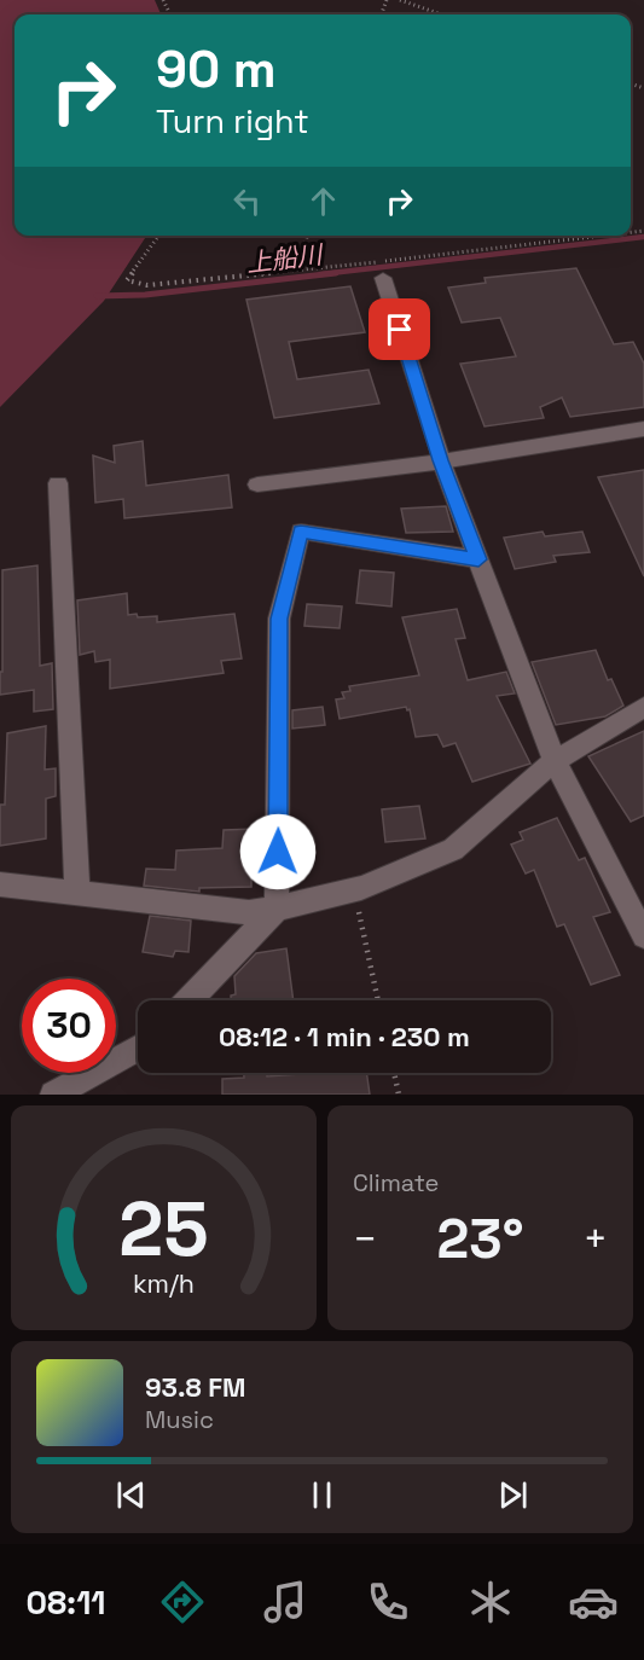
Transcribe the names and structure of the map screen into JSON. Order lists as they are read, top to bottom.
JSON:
{
  "water": ["上船川"],
  "page": {
    "turn": ["90 m", "Turn right"],
    "limit": "30",
    "trip": "08:12 · 1 min · 230 m",
    "tile": "Climate",
    "heat": ["−", "23°", "+"],
    "song": ["93.8 FM", "Music"],
    "tabs": "08:11",
    "gauge": ["25", "km/h"]
  }
}
